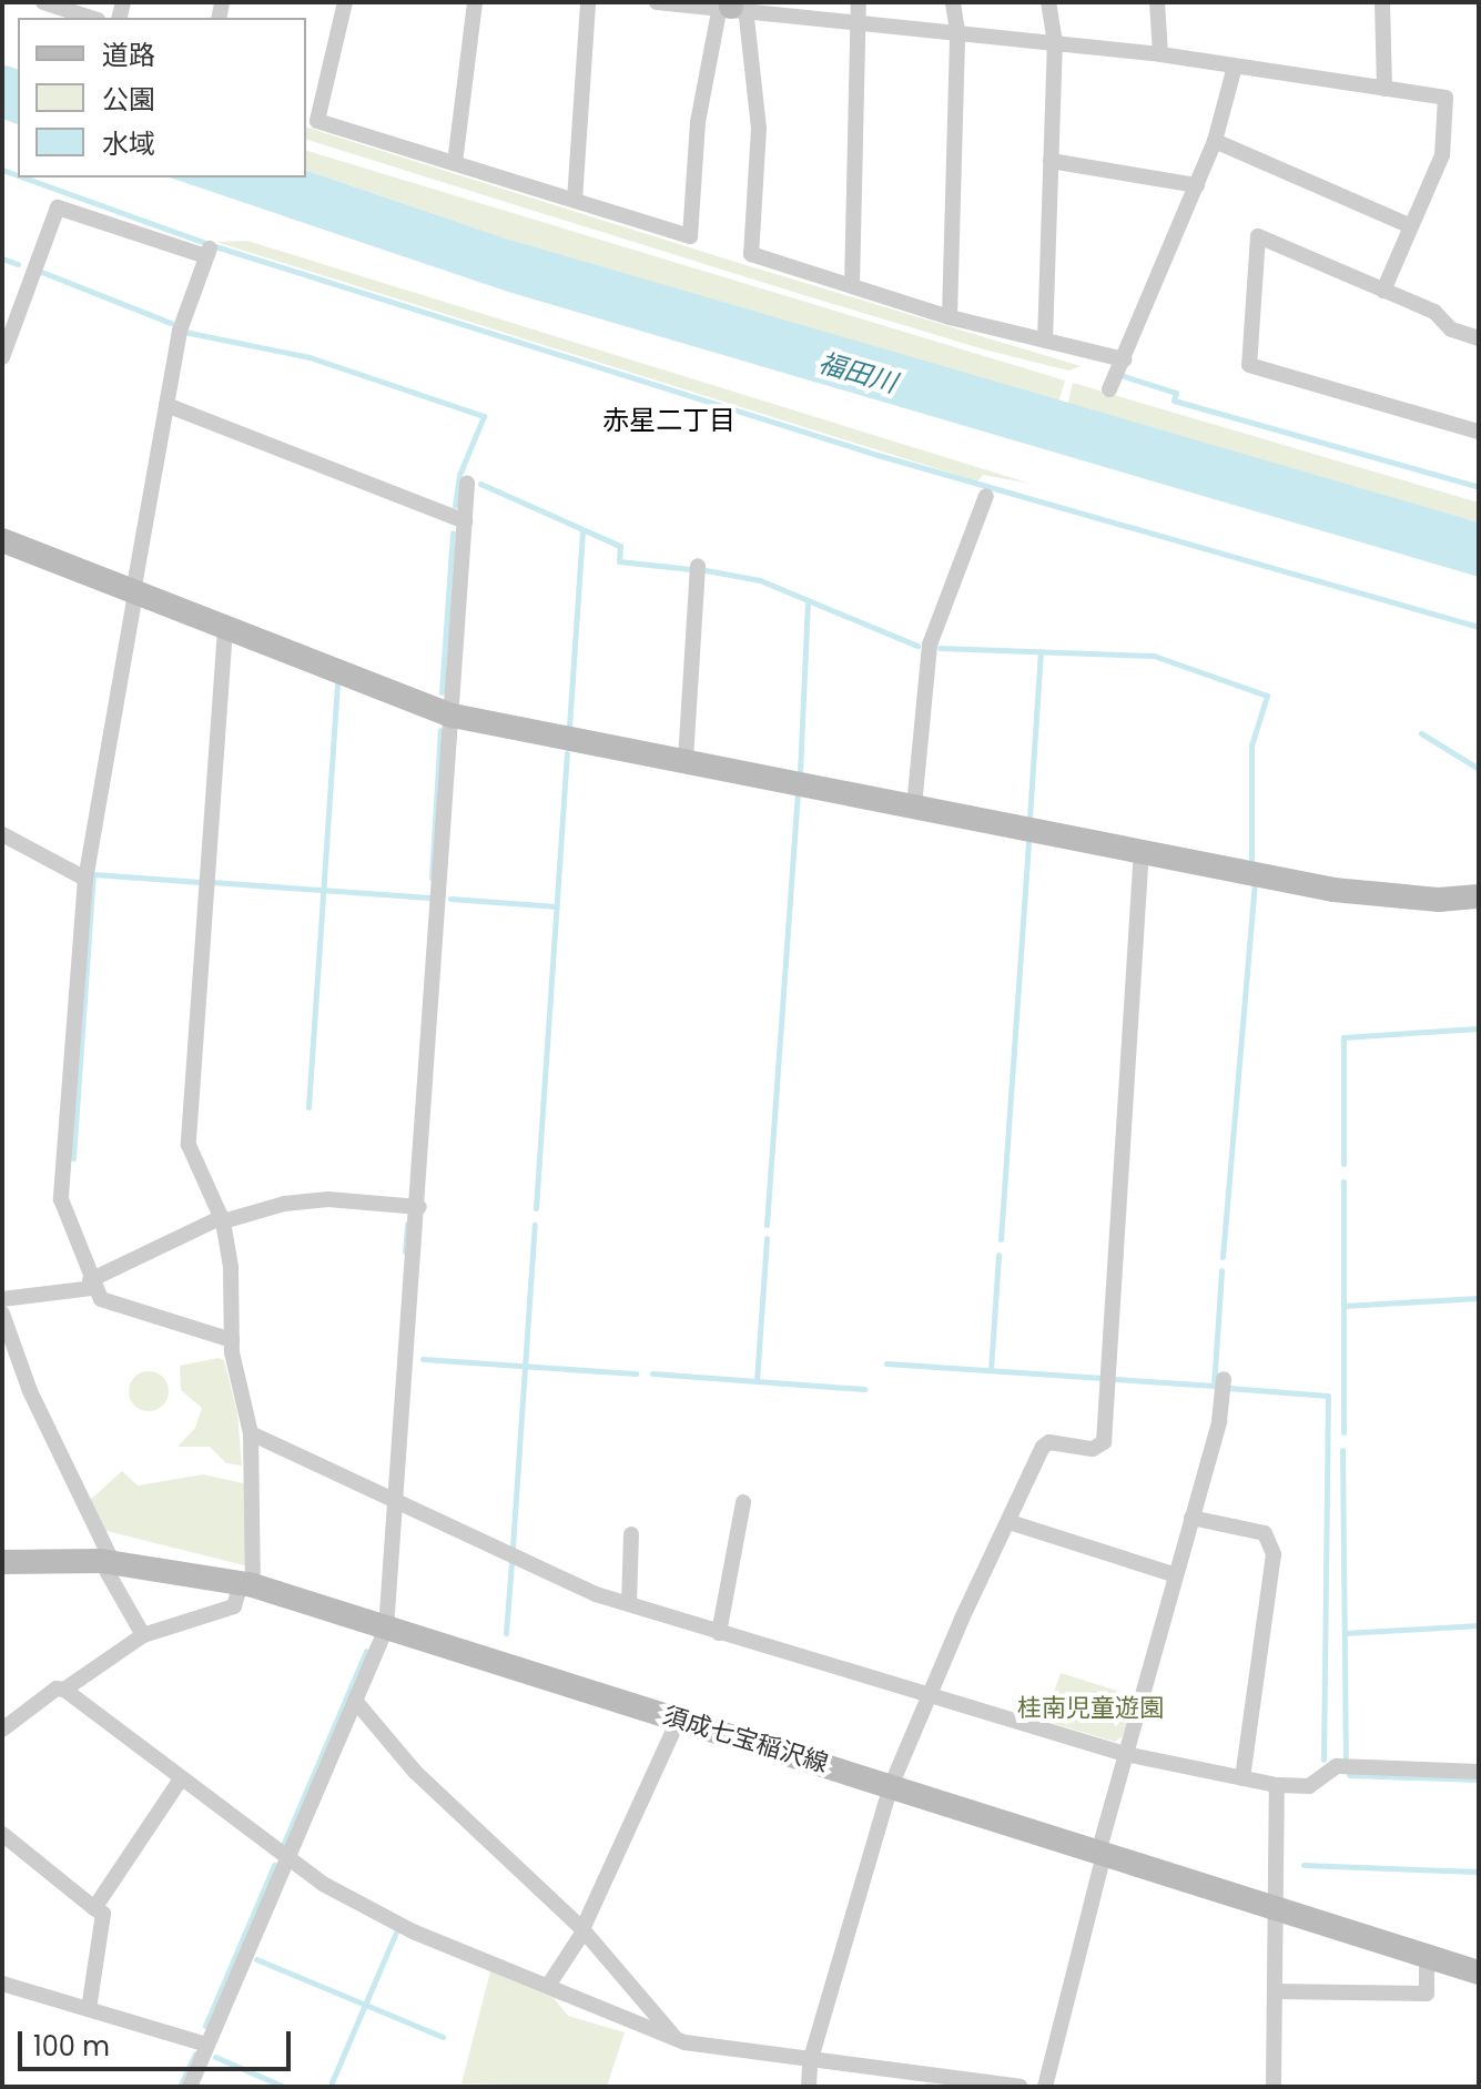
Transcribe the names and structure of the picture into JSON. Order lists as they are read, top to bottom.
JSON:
{
  "streets": {
    "street": ["須成七宝稲沢線"]
  },
  "districts": ["赤星二丁目"],
  "water": ["福田川"],
  "parks": ["桂南児童遊園"],
  "legend": ["道路", "公園", "水域"],
  "scale_bar": "100 m"
}
